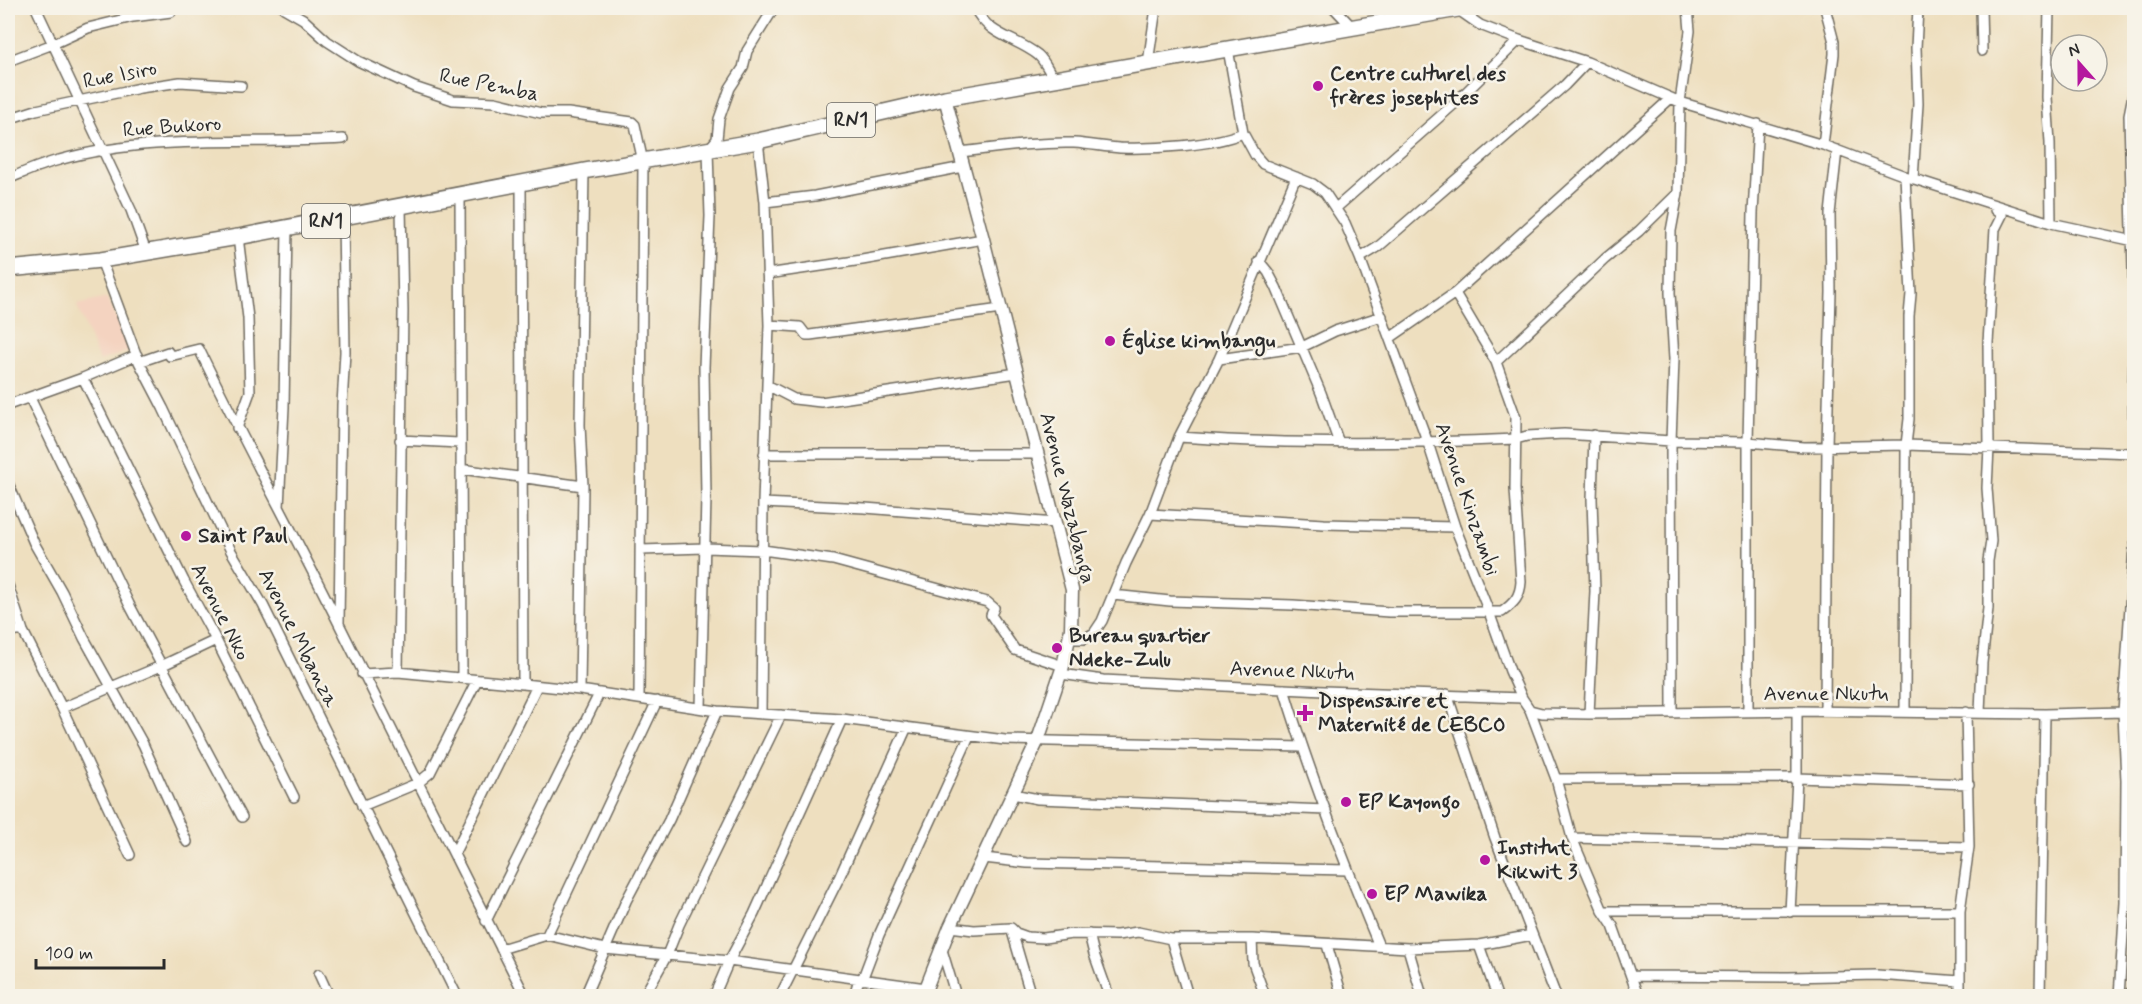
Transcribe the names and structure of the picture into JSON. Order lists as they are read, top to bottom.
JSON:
{
  "streets": {
    "highway": ["RN1"],
    "main road": ["Avenue Wazabanga"],
    "street": [
      "Rue Isiro",
      "Rue Pemba",
      "Rue Bukoro",
      "Avenue Kinzambi",
      "Avenue Nko",
      "Avenue Mbanza",
      "Avenue Nkutu"
    ]
  },
  "crossings": [
    ["Rue Pemba", "RN1"],
    ["RN1", "Avenue Wazabanga"],
    ["RN1", "Avenue Kinzambi"],
    ["RN1", "Avenue Mbanza"],
    ["Avenue Wazabanga", "Avenue Nkutu"],
    ["Avenue Kinzambi", "Avenue Nkutu"]
  ],
  "places": {
    "other": [
      "Centre culturel des frères josephites",
      "Église kimbangu",
      "Saint Paul",
      "Bureau quartier Ndeke-Zulu",
      "EP Kayongo",
      "Institut Kikwit 3",
      "EP Mawika"
    ],
    "health": ["Dispensaire et Maternité de CEBCO"]
  },
  "scale_bar": "100 m",
  "north": "top"
}
